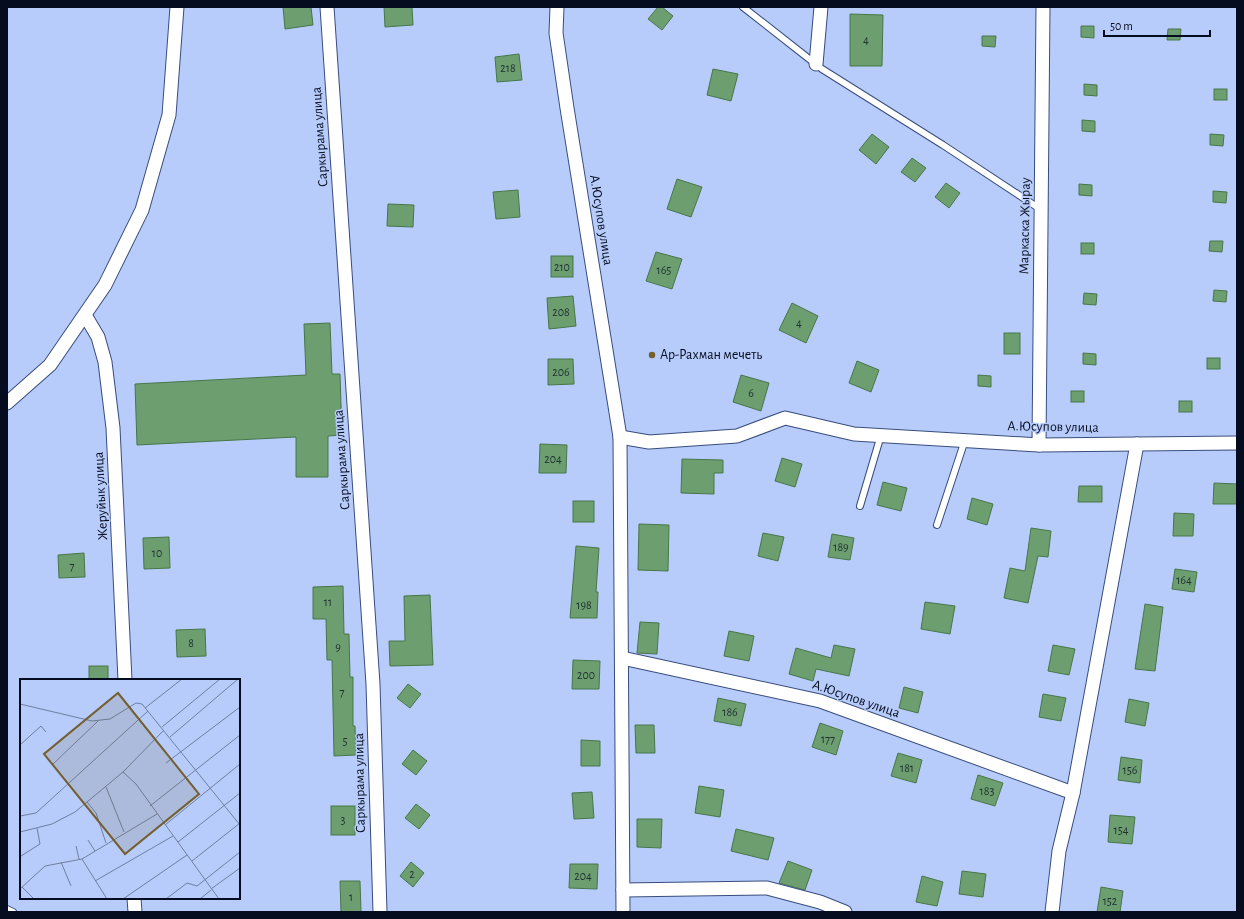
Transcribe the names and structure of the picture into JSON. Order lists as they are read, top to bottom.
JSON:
{
  "streets": {
    "street": [
      "Саркырама улица",
      "А.Юсупов улица",
      "Маркаска Жырау",
      "Жеруйык улица"
    ]
  },
  "crossings": [
    ["А.Юсупов улица", "Маркаска Жырау"]
  ],
  "places": ["Ар-Рахман мечеть"],
  "house_numbers": [
    "4",
    "218",
    "210",
    "165",
    "208",
    "4",
    "206",
    "6",
    "204",
    "189",
    "10",
    "7",
    "164",
    "11",
    "198",
    "8",
    "9",
    "200",
    "7",
    "186",
    "177",
    "5",
    "181",
    "156",
    "183",
    "3",
    "154",
    "2",
    "204",
    "1",
    "152"
  ],
  "scale_bar": "50 m"
}
